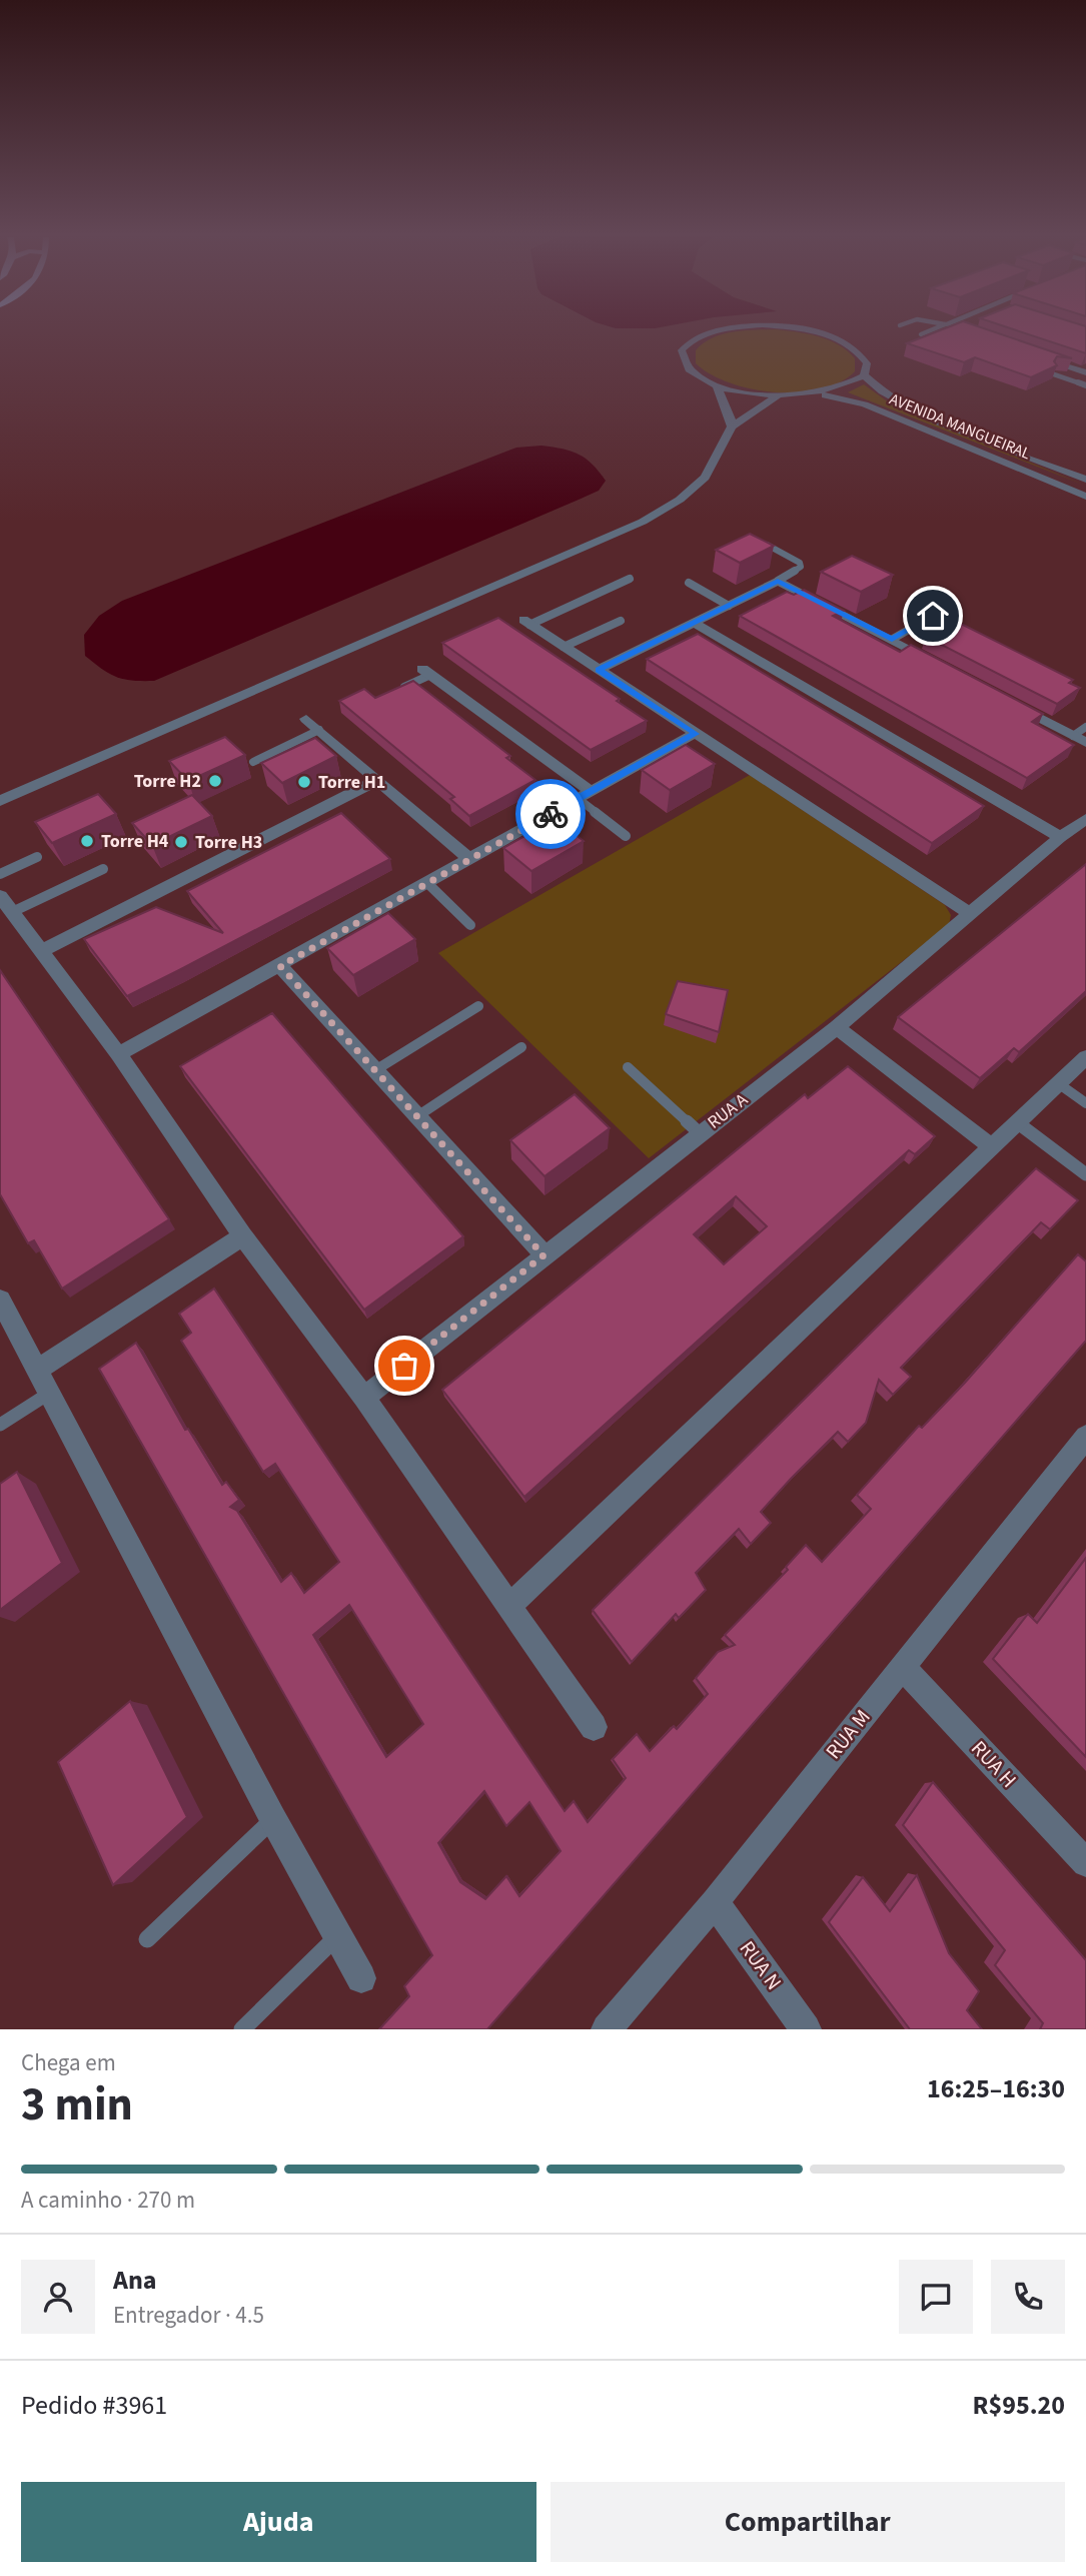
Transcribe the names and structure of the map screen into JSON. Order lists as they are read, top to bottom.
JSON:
{
  "streets": {
    "street": [
      "AVENIDA MANGUEIRAL",
      "RUA A",
      "RUA M",
      "RUA H",
      "RUA N"
    ]
  },
  "crossings": [
    ["RUA M", "RUA H"],
    ["RUA M", "RUA N"]
  ],
  "places": [
    "Torre H2",
    "Torre H1",
    "Torre H4",
    "Torre H3"
  ],
  "page": {
    "heading": ["3 min", "Chega em", "16:25–16:30"],
    "panel": [
      "Ana",
      "Entregador · 4.5",
      "Pedido #3961",
      "R$95.20"
    ],
    "bar": "A caminho · 270 m",
    "buttons": ["Ajuda", "Compartilhar"]
  }
}
